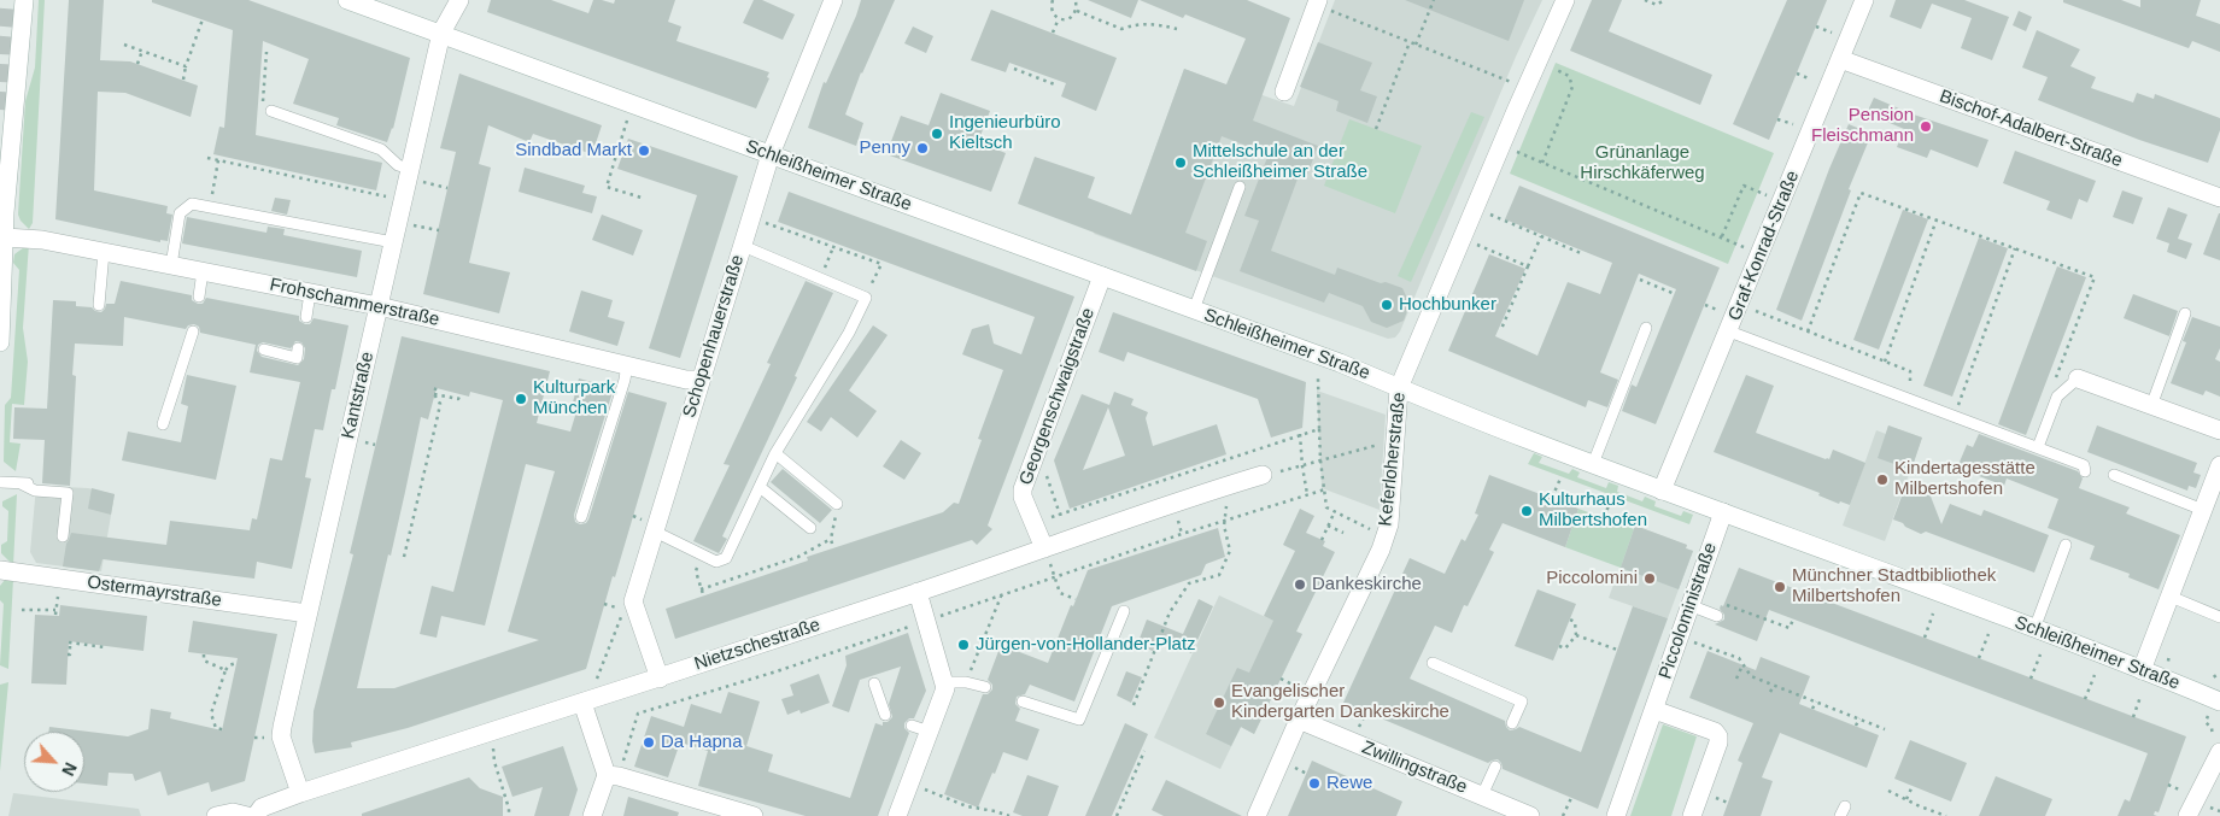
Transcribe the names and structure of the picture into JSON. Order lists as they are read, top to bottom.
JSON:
{
  "streets": {
    "street": [
      "Bischof-Adalbert-Straße",
      "Schleißheimer Straße",
      "Graf-Konrad-Straße",
      "Frohschammerstraße",
      "Schopenhauerstraße",
      "Kantstraße",
      "Georgenschwaigstraße",
      "Keferloherstraße",
      "Ostermayrstraße",
      "Piccoloministraße",
      "Nietzschestraße",
      "Zwillingstraße"
    ]
  },
  "crossings": [
    ["Bischof-Adalbert-Straße", "Graf-Konrad-Straße"],
    ["Schleißheimer Straße", "Graf-Konrad-Straße"],
    ["Schleißheimer Straße", "Schopenhauerstraße"],
    ["Schleißheimer Straße", "Kantstraße"],
    ["Schleißheimer Straße", "Georgenschwaigstraße"],
    ["Schleißheimer Straße", "Keferloherstraße"],
    ["Schleißheimer Straße", "Piccoloministraße"],
    ["Frohschammerstraße", "Schopenhauerstraße"],
    ["Frohschammerstraße", "Kantstraße"],
    ["Kantstraße", "Ostermayrstraße"],
    ["Kantstraße", "Nietzschestraße"],
    ["Georgenschwaigstraße", "Nietzschestraße"],
    ["Keferloherstraße", "Zwillingstraße"]
  ],
  "parks": ["Grünanlage Hirschkäferweg"],
  "places": [
    "Pension Fleischmann",
    "Ingenieurbüro Kieltsch",
    "Penny",
    "Sindbad Markt",
    "Mittelschule an der Schleißheimer Straße",
    "Hochbunker",
    "Kulturpark München",
    "Kindertagesstätte Milbertshofen",
    "Kulturhaus Milbertshofen",
    "Piccolomini",
    "Dankeskirche",
    "Münchner Stadtbibliothek Milbertshofen",
    "Jürgen-von-Hollander-Platz",
    "Evangelischer Kindergarten Dankeskirche",
    "Da Hapna",
    "Rewe"
  ],
  "north": "bottom right"
}
